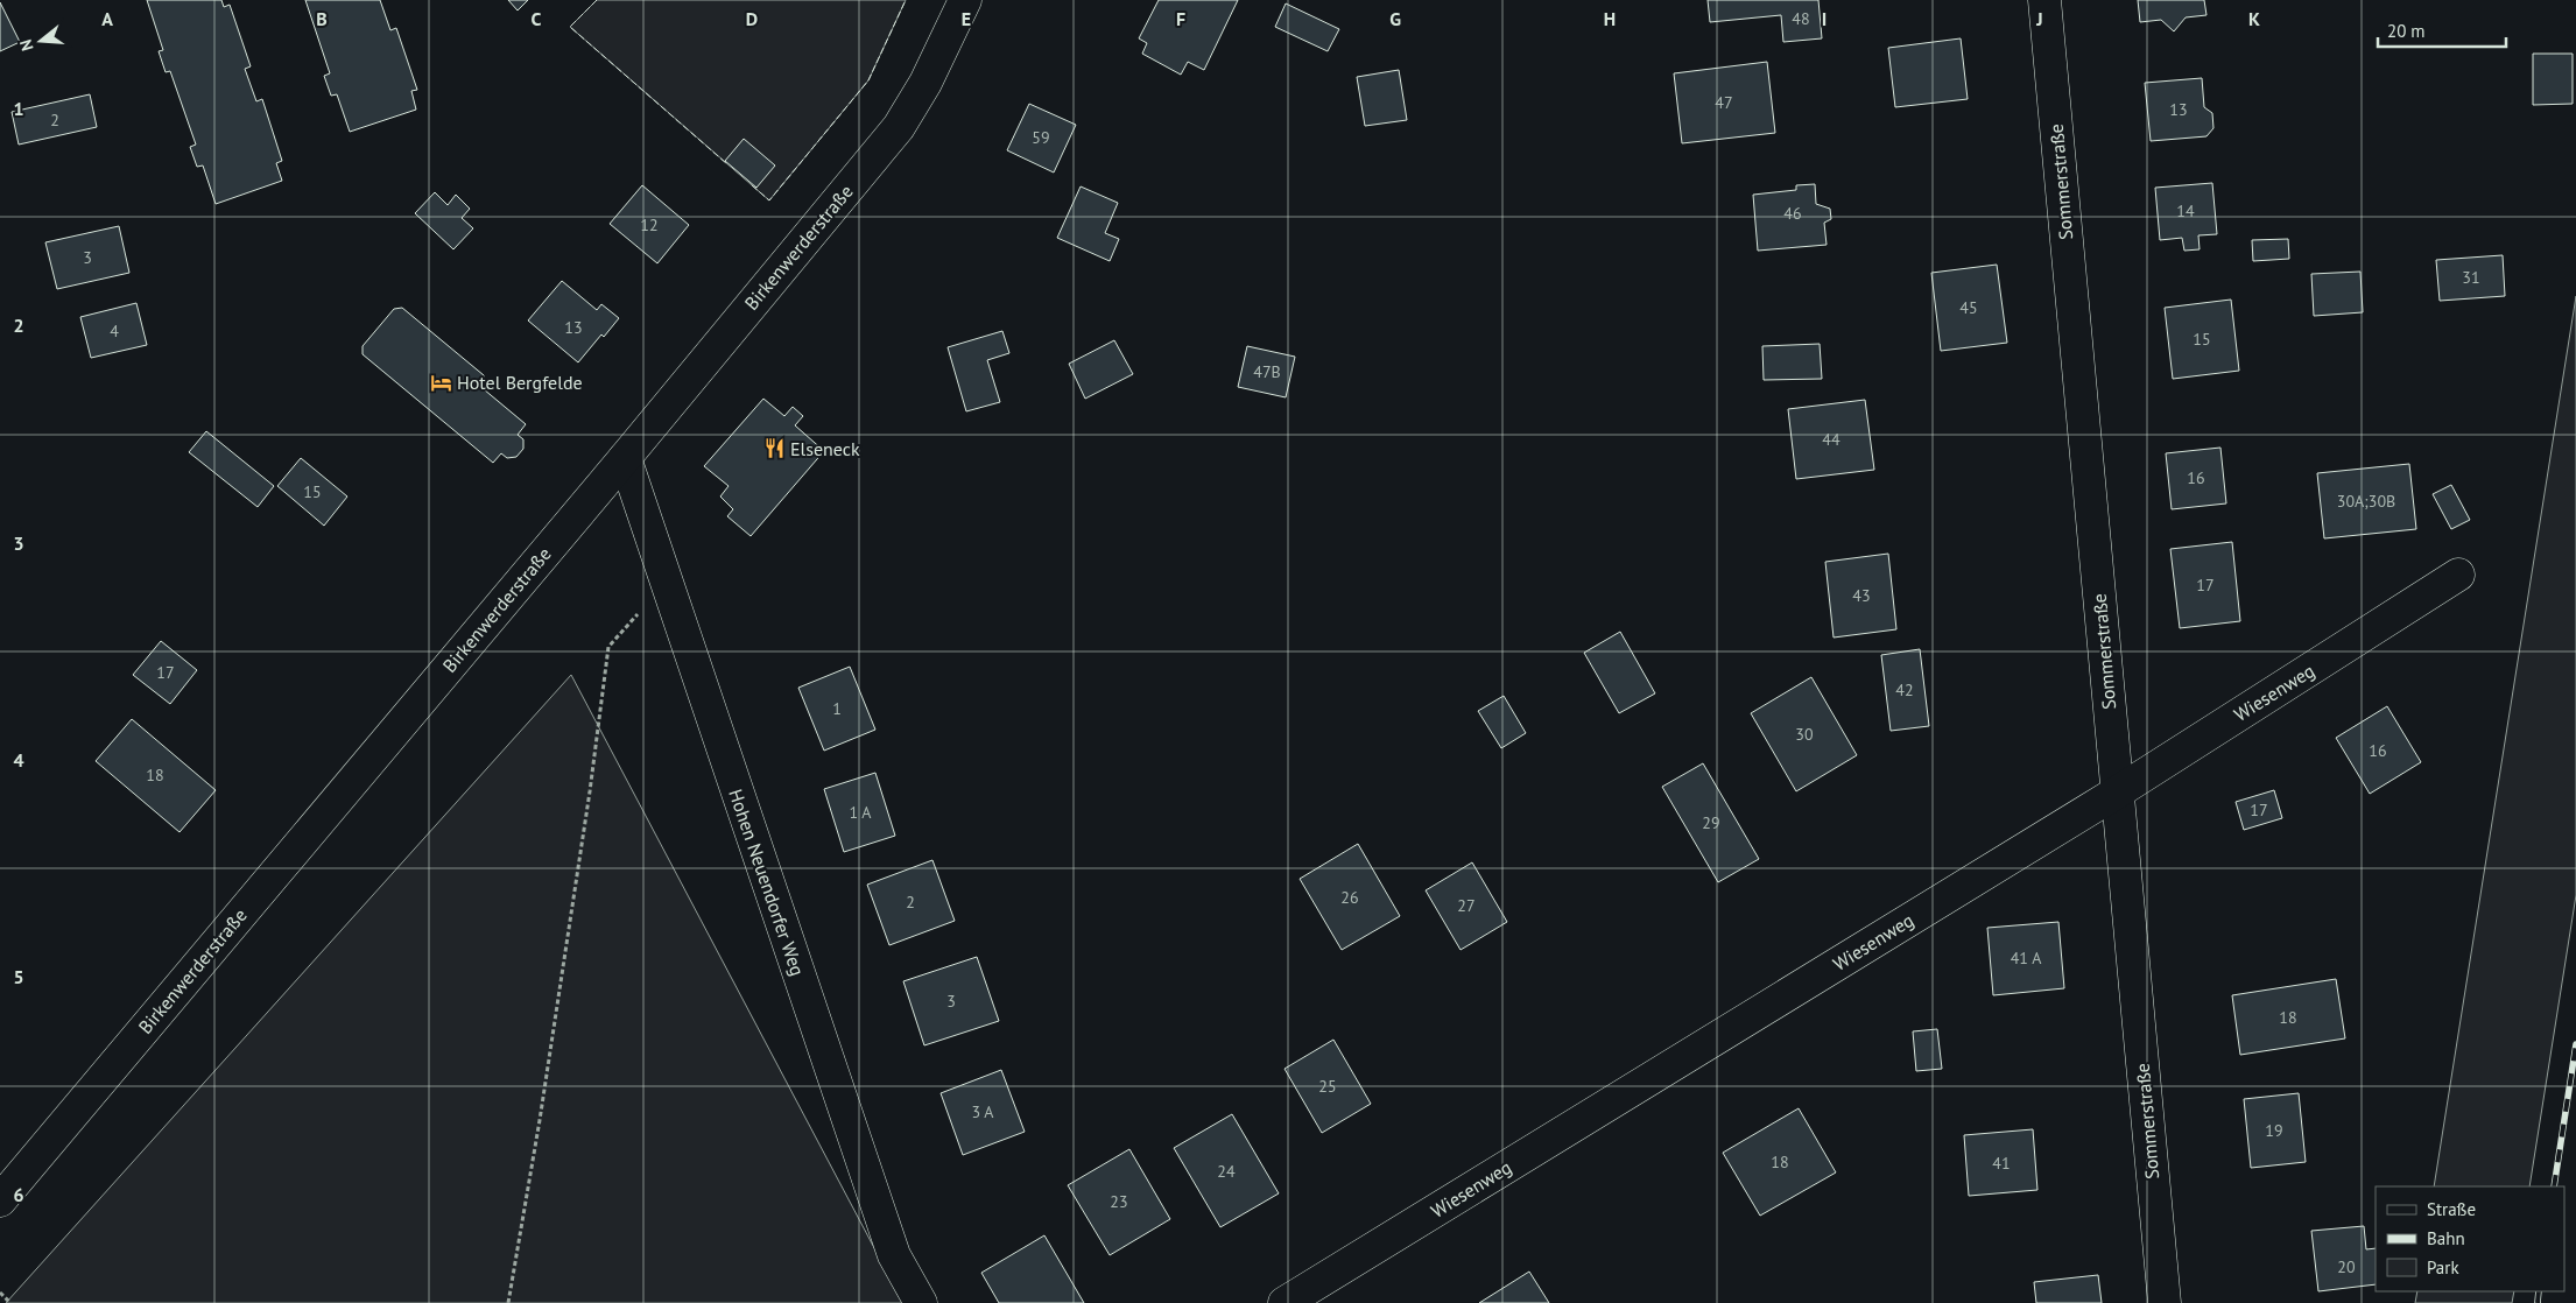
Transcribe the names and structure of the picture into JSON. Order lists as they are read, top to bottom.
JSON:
{
  "streets": {
    "street": [
      "Sommerstraße",
      "Birkenwerderstraße",
      "Wiesenweg",
      "Hohen Neuendorfer Weg"
    ]
  },
  "crossings": [
    ["Sommerstraße", "Wiesenweg"],
    ["Birkenwerderstraße", "Hohen Neuendorfer Weg"]
  ],
  "places": {
    "hotel": ["Hotel Bergfelde"],
    "restaurant": ["Elseneck"]
  },
  "house_numbers": [
    "48",
    "47",
    "13",
    "2",
    "59",
    "14",
    "46",
    "12",
    "3",
    "31",
    "45",
    "13",
    "4",
    "15",
    "47B",
    "44",
    "16",
    "15",
    "30A;30B",
    "17",
    "43",
    "17",
    "42",
    "1",
    "30",
    "16",
    "18",
    "17",
    "1 A",
    "29",
    "26",
    "2",
    "27",
    "41 A",
    "3",
    "18",
    "25",
    "3 A",
    "19",
    "18",
    "41",
    "24",
    "23",
    "20"
  ],
  "legend": ["Straße", "Bahn", "Park"],
  "scale_bar": "20 m",
  "north": "left",
  "grid": {
    "columns": [
      "A",
      "B",
      "C",
      "D",
      "E",
      "F",
      "G",
      "H",
      "I",
      "J",
      "K"
    ],
    "rows": [
      "1",
      "2",
      "3",
      "4",
      "5",
      "6"
    ]
  }
}
